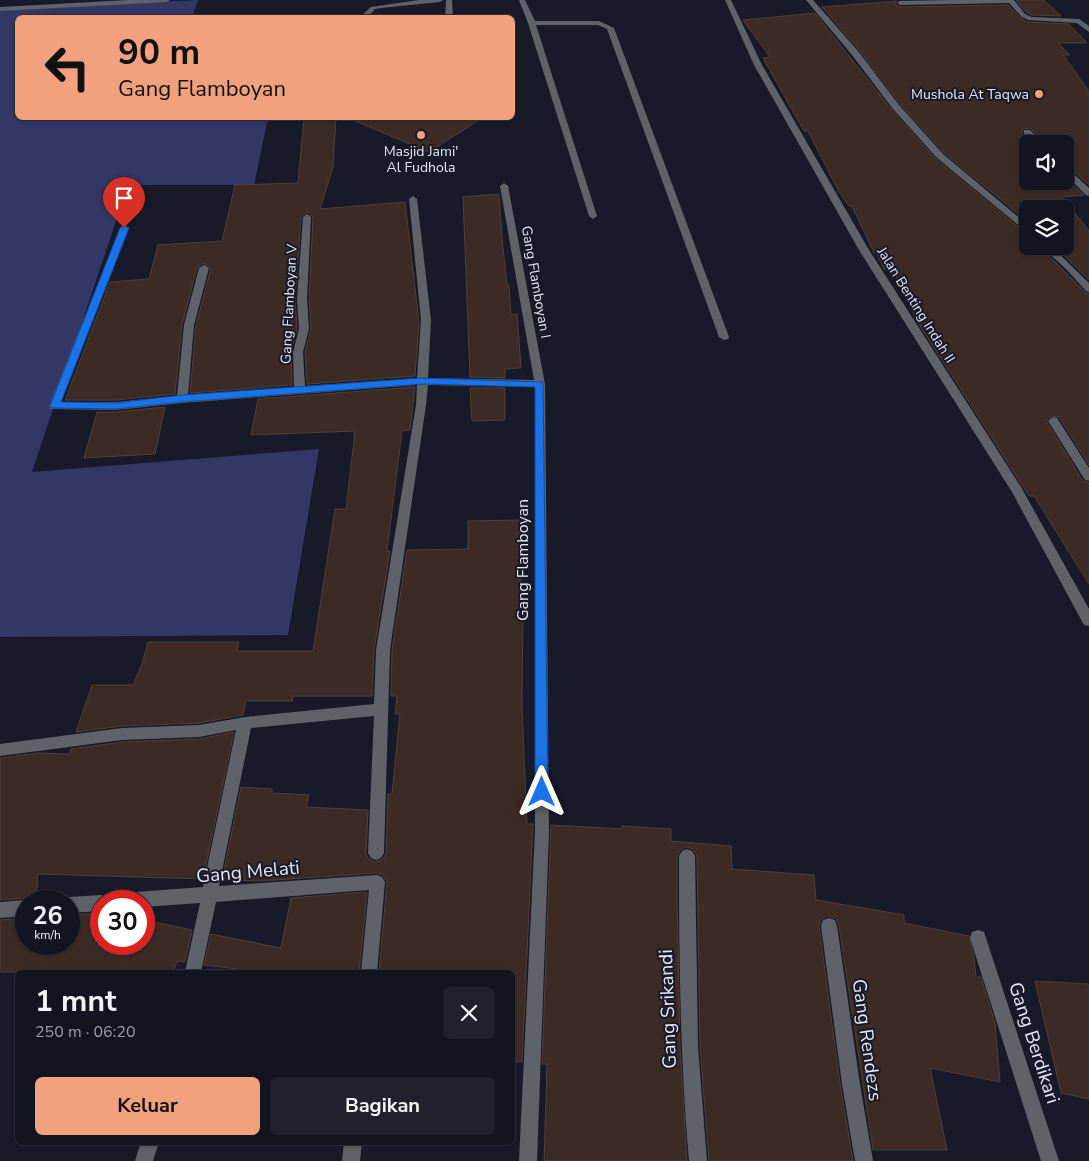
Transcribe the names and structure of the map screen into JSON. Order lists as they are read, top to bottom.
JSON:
{
  "streets": {
    "street": [
      "Gang Flamboyan I",
      "Gang Flamboyan V",
      "Jalan Benting Indah II",
      "Gang Flamboyan",
      "Gang Melati",
      "Gang Srikandi",
      "Gang Rendezs",
      "Gang Berdikari"
    ]
  },
  "crossings": [
    ["Gang Flamboyan I", "Gang Flamboyan"]
  ],
  "places": ["Mushola At Taqwa", "Masjid Jami' Al Fudhola"],
  "page": {
    "turn": ["90 m", "Gang Flamboyan"],
    "speed": "26 km/h",
    "limit": "30",
    "heading": ["1 mnt", "250 m · 06:20"],
    "buttons": ["Keluar", "Bagikan"]
  }
}
